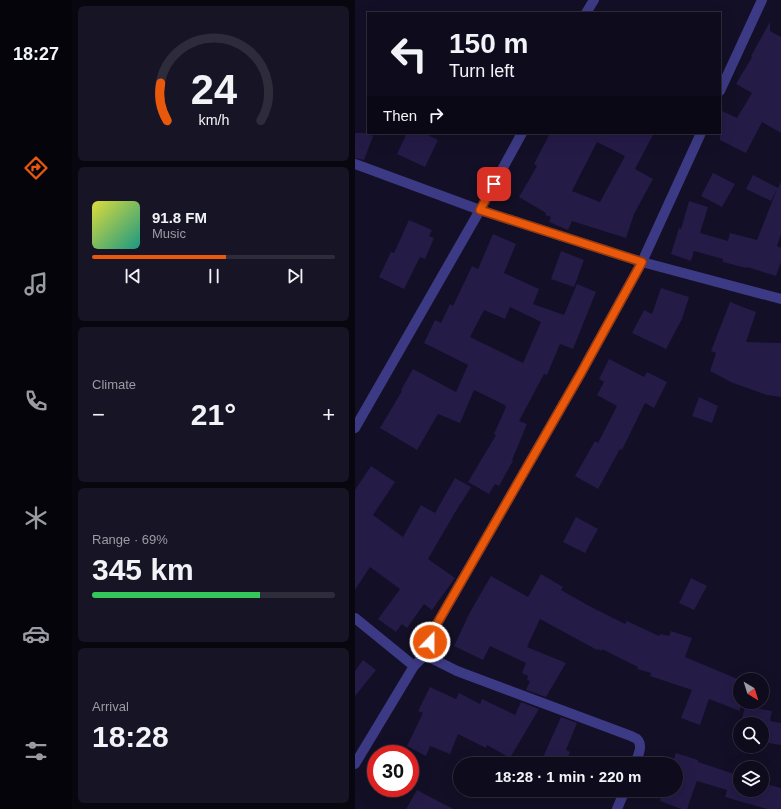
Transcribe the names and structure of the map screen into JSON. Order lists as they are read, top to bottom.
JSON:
{
  "north": "bottom right",
  "page": {
    "tabs": "18:27",
    "turn": ["150 m", "Turn left"],
    "then": "Then",
    "song": ["91.8 FM", "Music"],
    "tile": [
      "Climate",
      ["Range · 69%", "345 km"],
      ["Arrival", "18:28"]
    ],
    "heat": ["−", "21°", "+"],
    "limit": "30",
    "trip": "18:28 · 1 min · 220 m",
    "gauge": ["24", "km/h"]
  }
}
